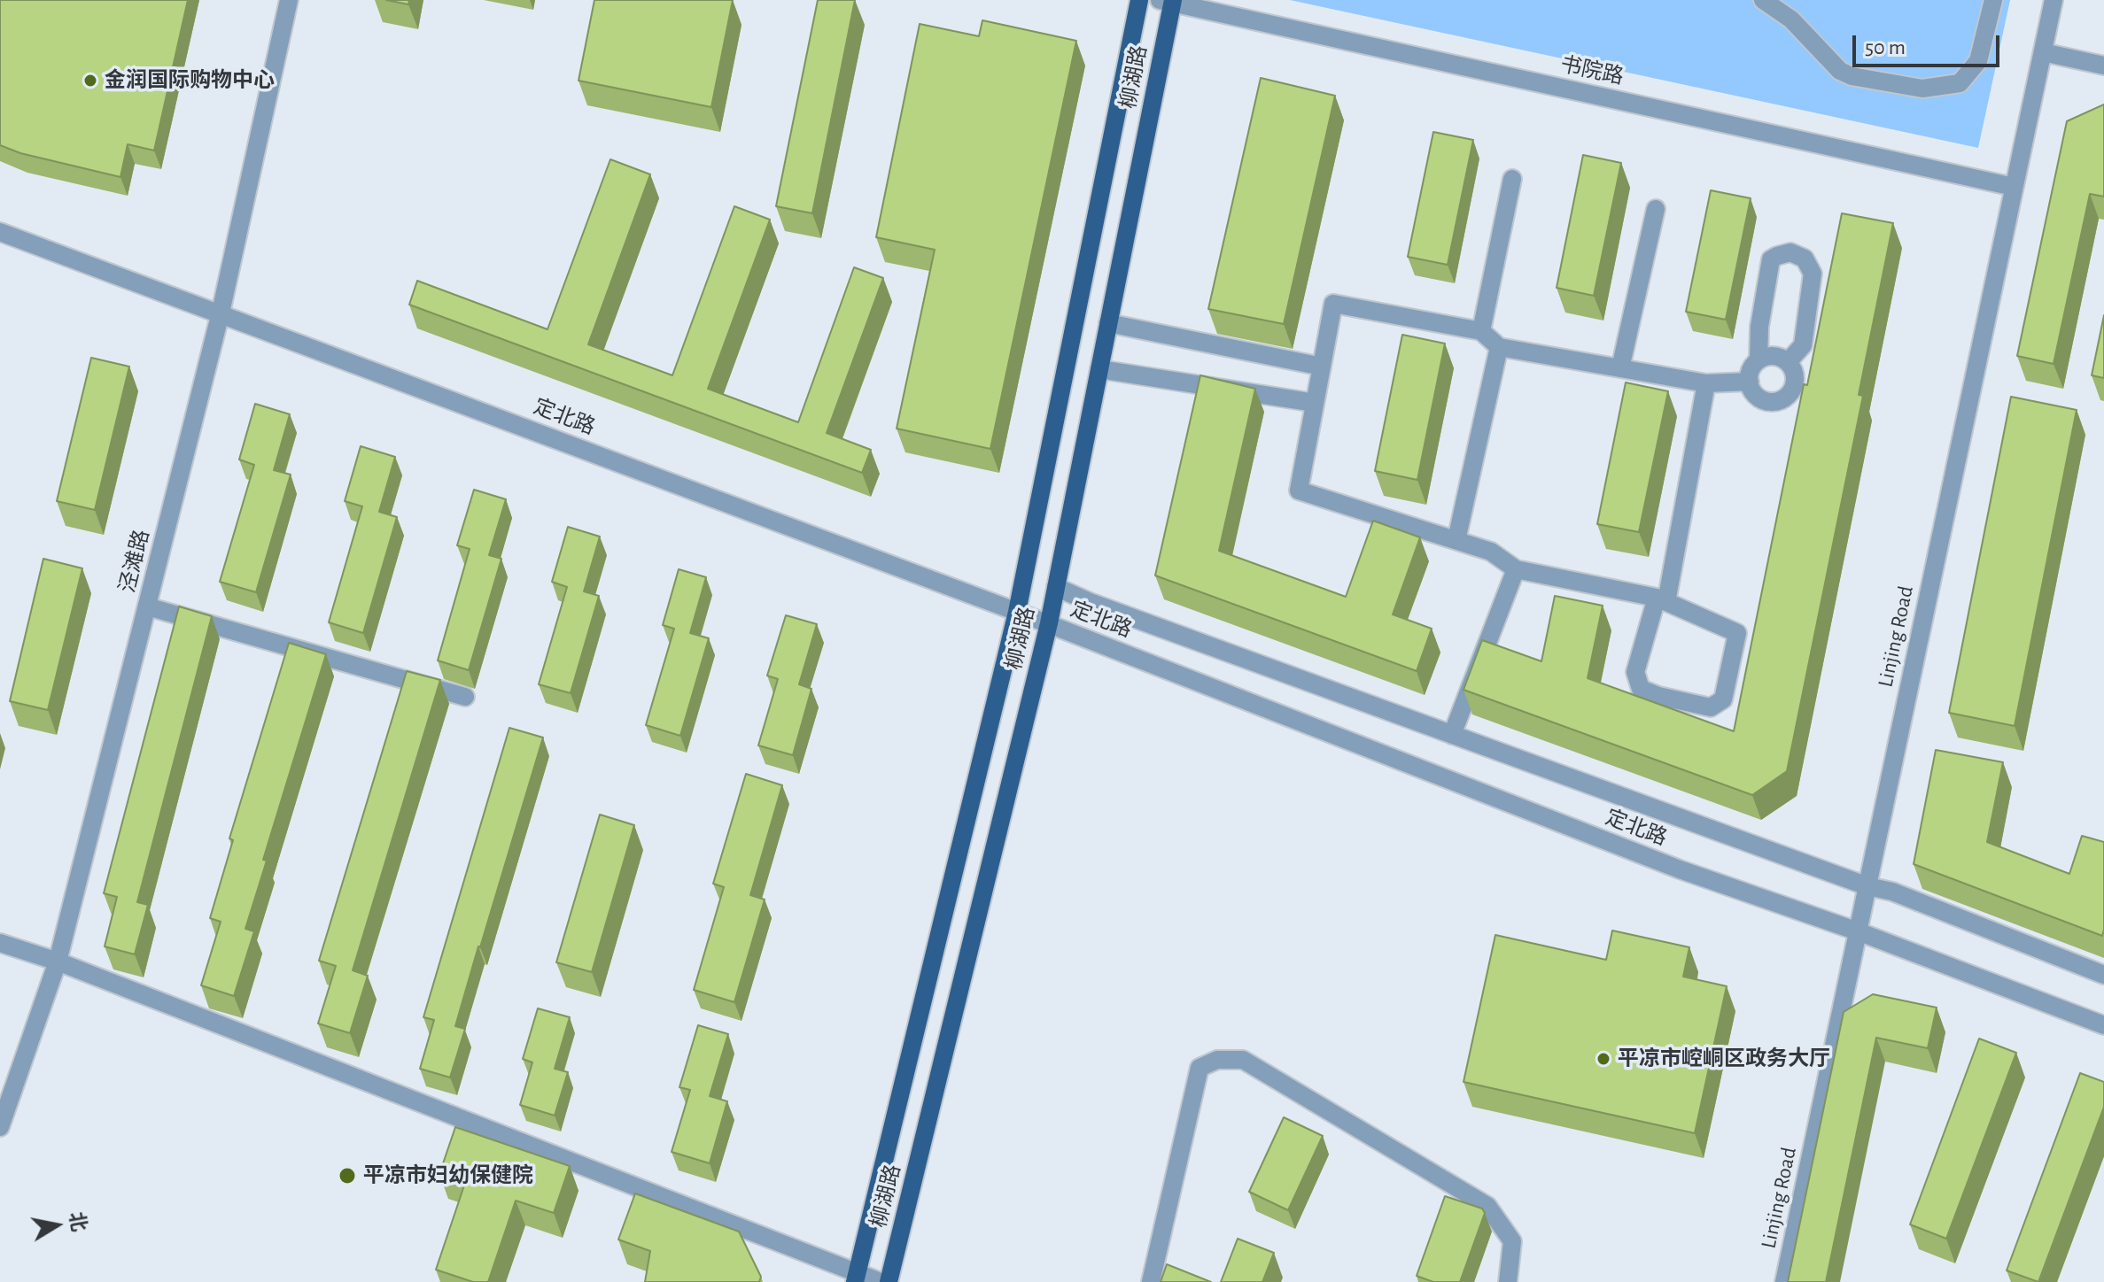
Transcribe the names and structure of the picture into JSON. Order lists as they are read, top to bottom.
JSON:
{
  "streets": {
    "main road": ["柳湖路"],
    "street": [
      "书院路",
      "定北路",
      "泾滩路",
      "Linjing Road"
    ]
  },
  "crossings": [
    ["书院路", "柳湖路"],
    ["书院路", "Linjing Road"],
    ["柳湖路", "定北路"],
    ["定北路", "泾滩路"],
    ["定北路", "Linjing Road"]
  ],
  "places": ["金润国际购物中心", "平凉市崆峒区政务大厅", "平凉市妇幼保健院"],
  "scale_bar": "50 m",
  "north": "right"
}
